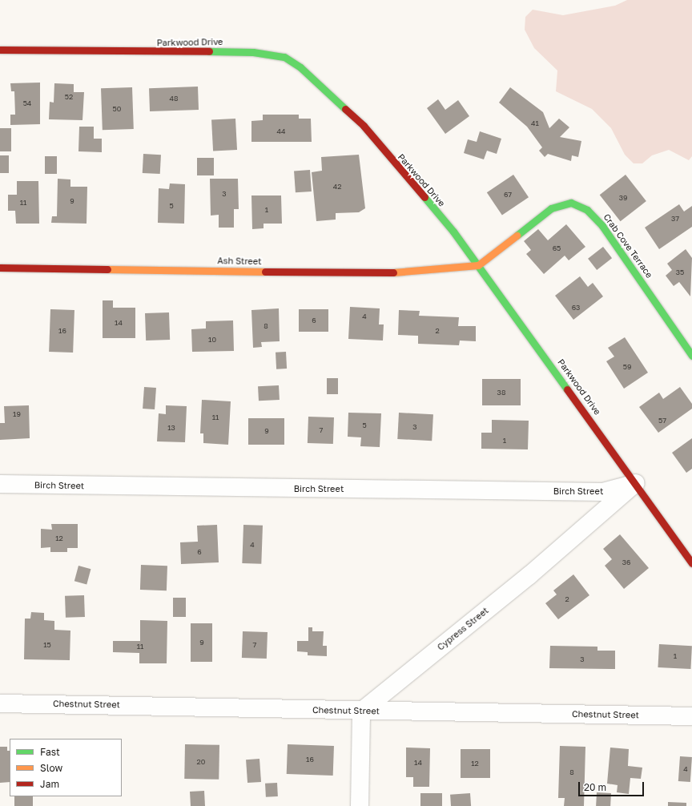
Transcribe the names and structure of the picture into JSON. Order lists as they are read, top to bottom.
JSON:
{
  "streets": {
    "street": [
      "Parkwood Drive",
      "Crab Cove Terrace",
      "Ash Street",
      "Birch Street",
      "Cypress Street",
      "Chestnut Street"
    ]
  },
  "crossings": [
    ["Parkwood Drive", "Crab Cove Terrace"],
    ["Parkwood Drive", "Ash Street"],
    ["Parkwood Drive", "Birch Street"],
    ["Parkwood Drive", "Cypress Street"],
    ["Crab Cove Terrace", "Ash Street"],
    ["Birch Street", "Cypress Street"],
    ["Cypress Street", "Chestnut Street"]
  ],
  "house_numbers": [
    "52",
    "48",
    "54",
    "50",
    "41",
    "44",
    "42",
    "3",
    "67",
    "39",
    "9",
    "11",
    "5",
    "1",
    "37",
    "65",
    "35",
    "63",
    "4",
    "6",
    "14",
    "8",
    "16",
    "2",
    "10",
    "59",
    "38",
    "19",
    "11",
    "57",
    "5",
    "3",
    "13",
    "7",
    "9",
    "1",
    "12",
    "4",
    "6",
    "36",
    "2",
    "9",
    "15",
    "7",
    "11",
    "1",
    "3",
    "16",
    "20",
    "14",
    "12",
    "4",
    "8"
  ],
  "legend": ["Fast", "Slow", "Jam"],
  "scale_bar": "20 m"
}
